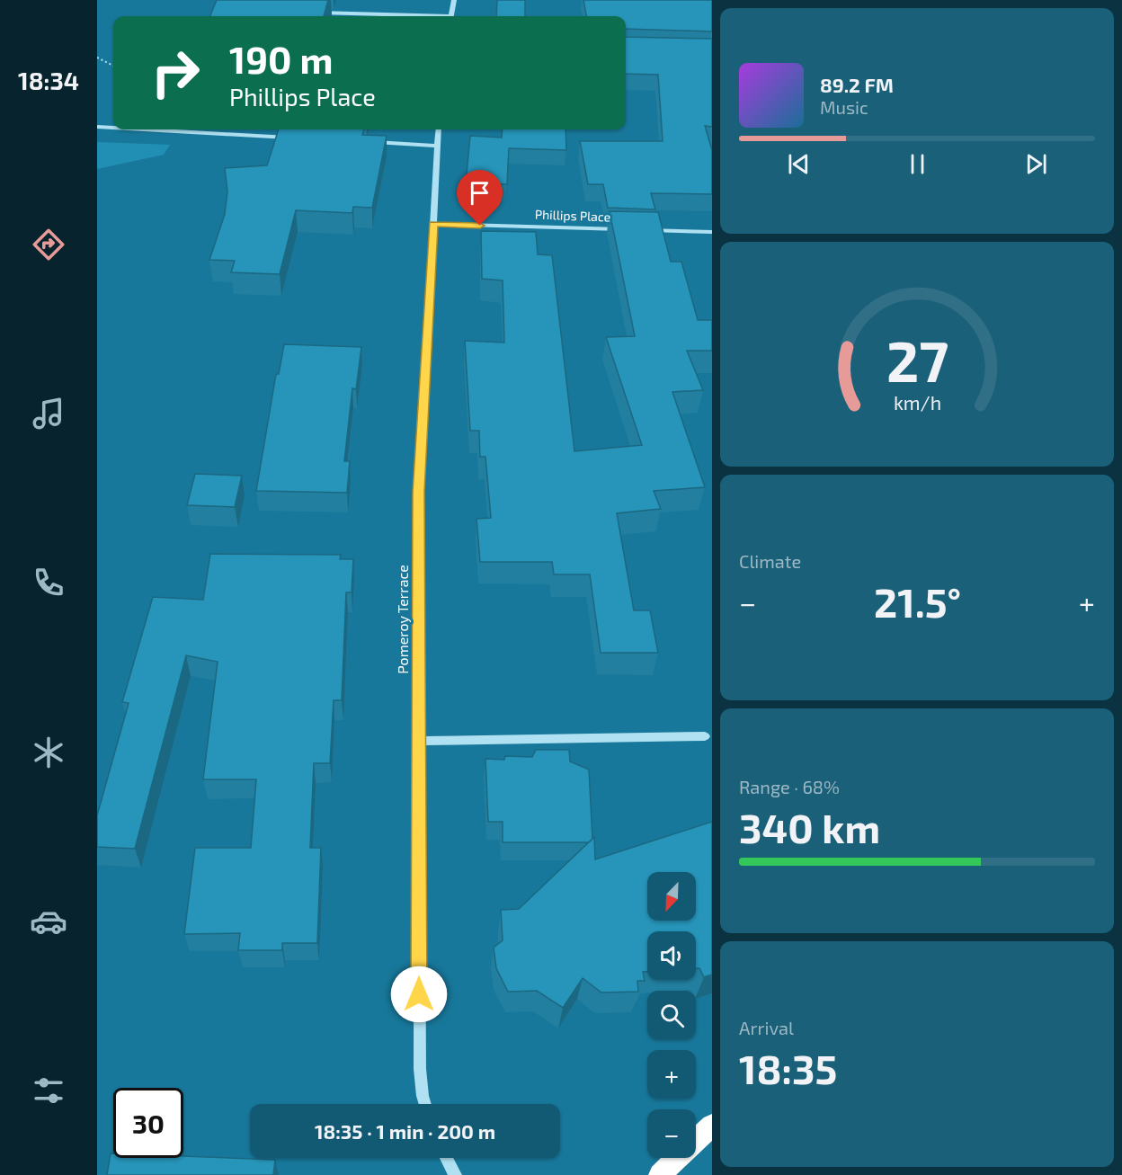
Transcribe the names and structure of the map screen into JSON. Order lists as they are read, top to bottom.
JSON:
{
  "streets": {
    "street": ["Phillips Place", "Pomeroy Terrace"]
  },
  "crossings": [
    ["Phillips Place", "Pomeroy Terrace"]
  ],
  "north": "bottom left",
  "page": {
    "tabs": "18:34",
    "turn": ["190 m", "Phillips Place"],
    "song": ["89.2 FM", "Music"],
    "tile": [
      "Climate",
      ["Range · 68%", "340 km"],
      ["Arrival", "18:35"]
    ],
    "heat": ["−", "21.5°", "+"],
    "map_buttons": ["+", "−"],
    "limit": "30",
    "trip": "18:35 · 1 min · 200 m",
    "gauge": ["27", "km/h"]
  }
}
